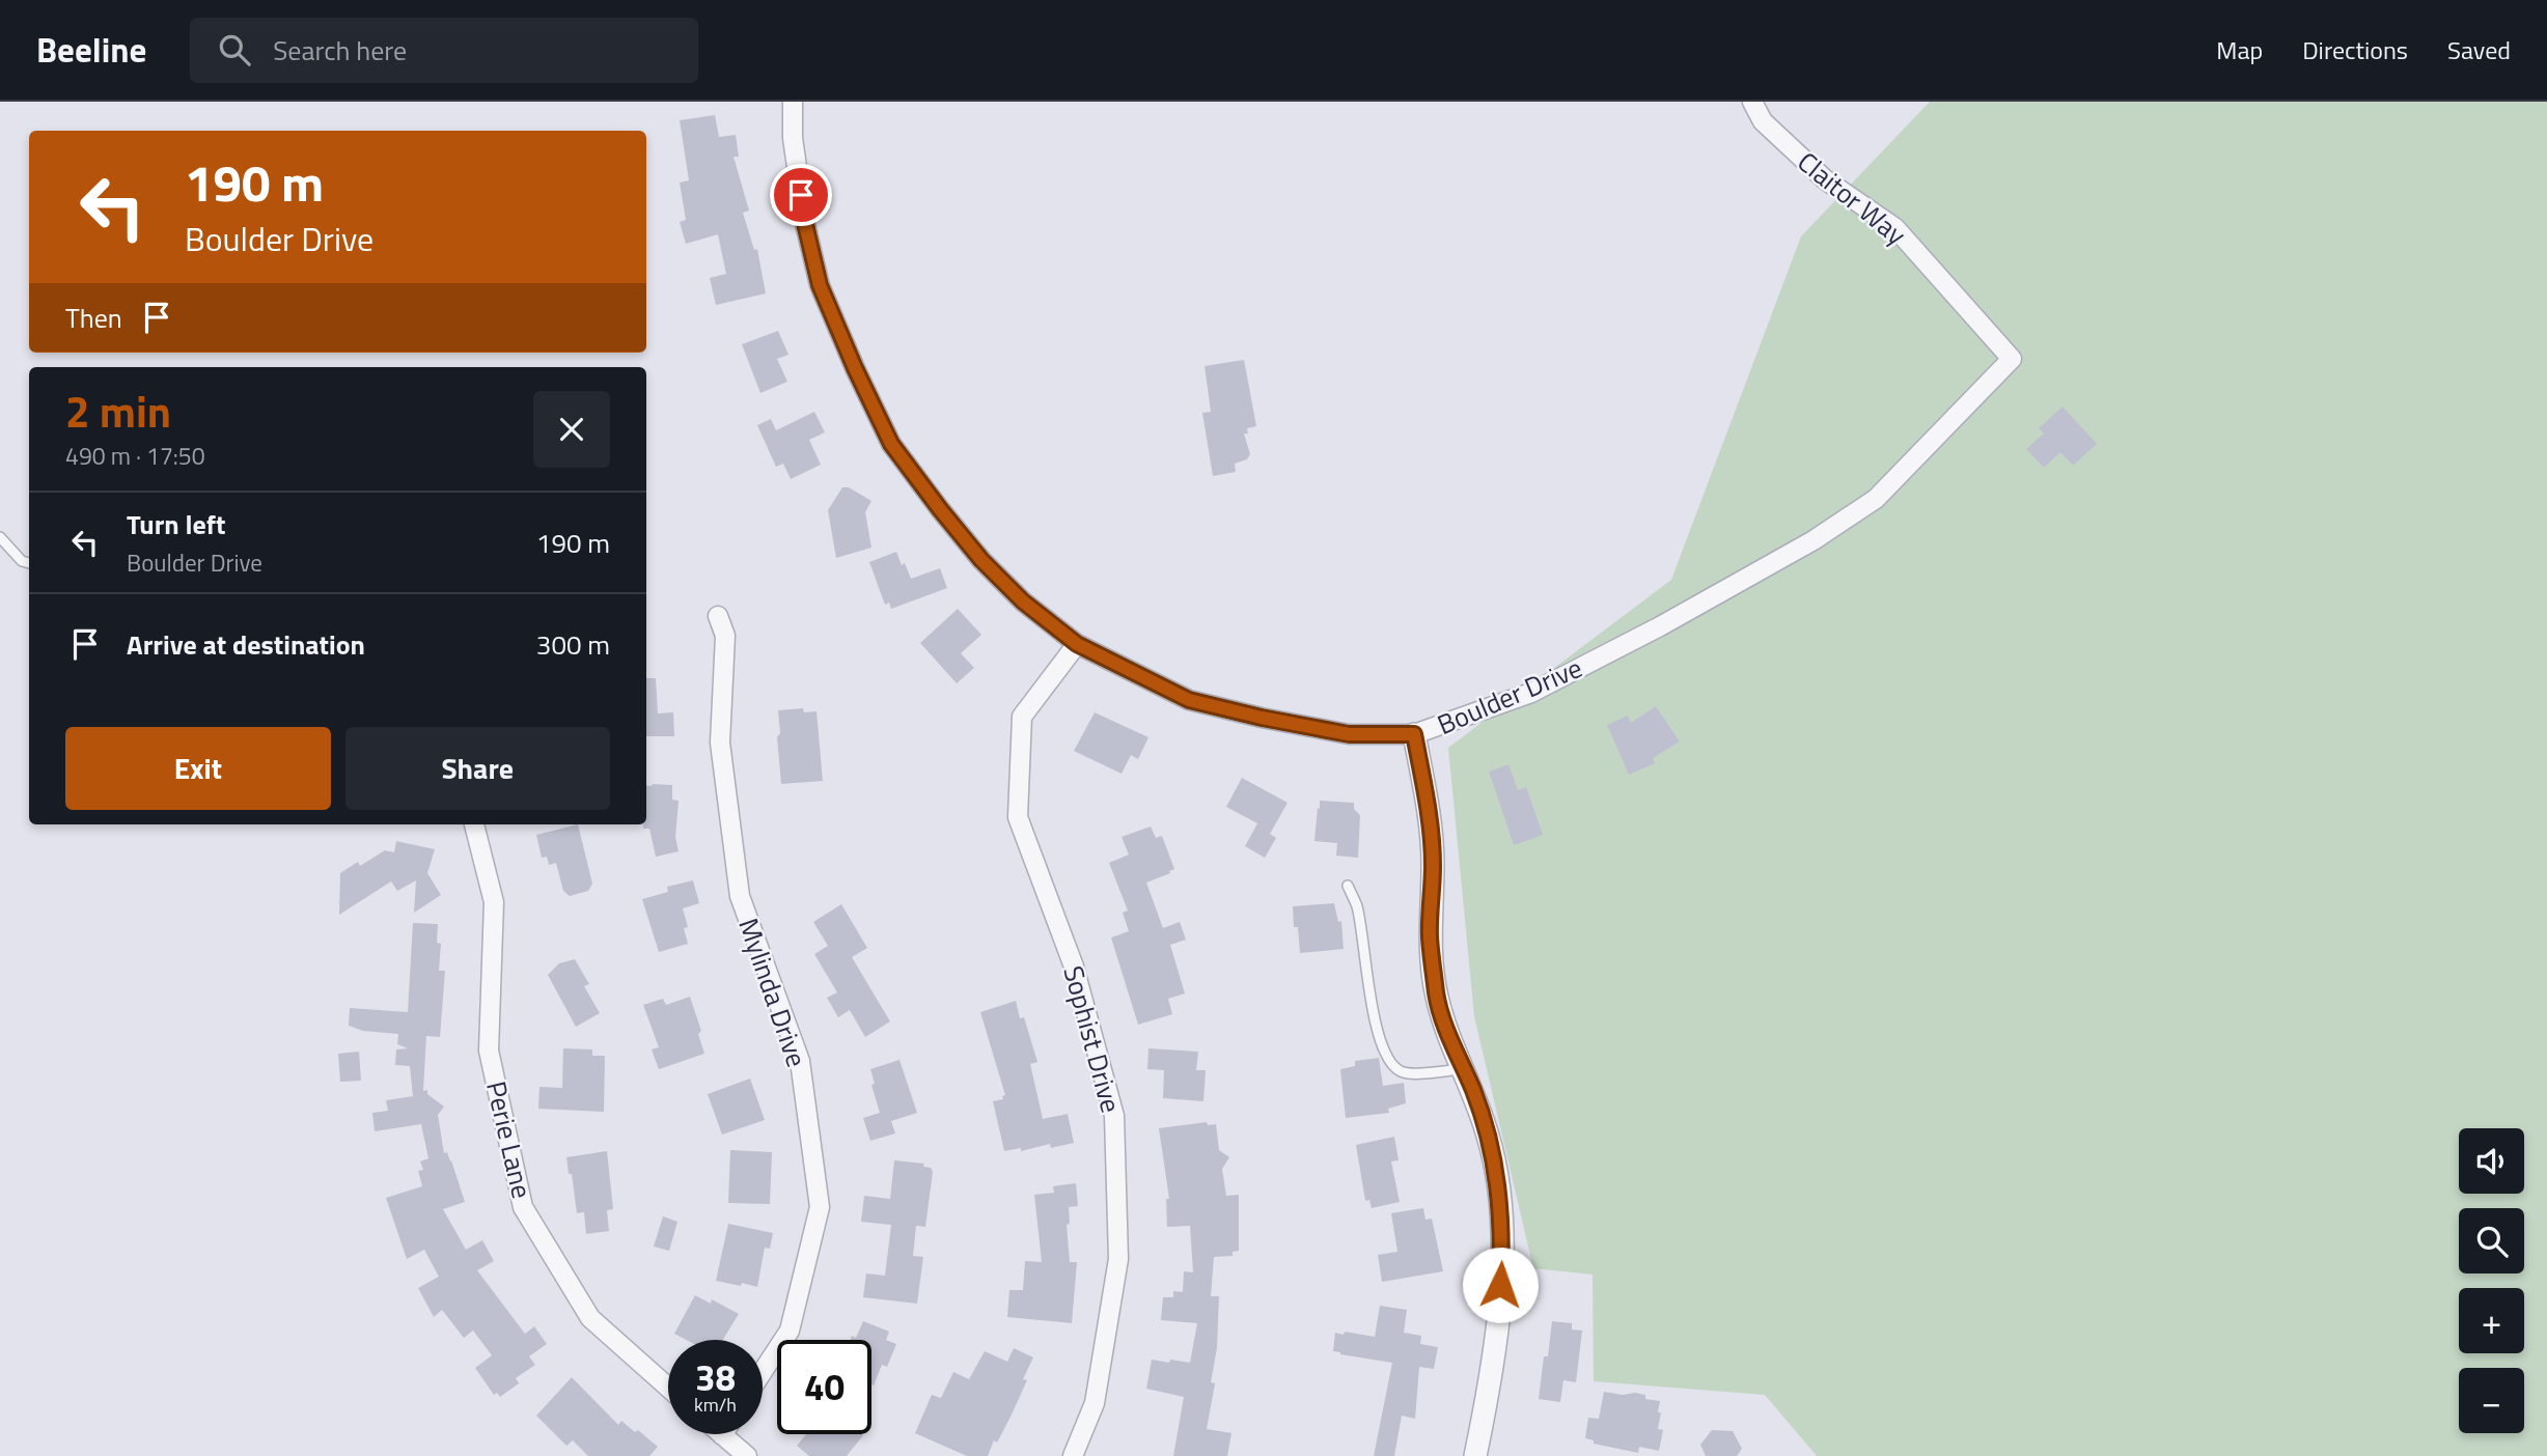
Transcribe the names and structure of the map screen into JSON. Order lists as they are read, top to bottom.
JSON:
{
  "streets": {
    "street": [
      "Claitor Way",
      "Boulder Drive",
      "Mylinda Drive",
      "Sophist Drive",
      "Perie Lane"
    ]
  },
  "crossings": [
    ["Claitor Way", "Boulder Drive"],
    ["Boulder Drive", "Sophist Drive"]
  ],
  "page": {
    "header": "Beeline",
    "search": "Search here",
    "nav": ["Map", "Directions", "Saved"],
    "turn": ["190 m", "Boulder Drive"],
    "then": "Then",
    "heading": ["2 min", "490 m · 17:50"],
    "list": [
      {
        "name": "Turn left",
        "note": "Boulder Drive",
        "value": "190 m"
      },
      {
        "name": "Arrive at destination",
        "value": "300 m"
      }
    ],
    "buttons": ["Exit", "Share"],
    "map_buttons": ["+", "−"],
    "speed": "38 km/h",
    "limit": "40"
  }
}
